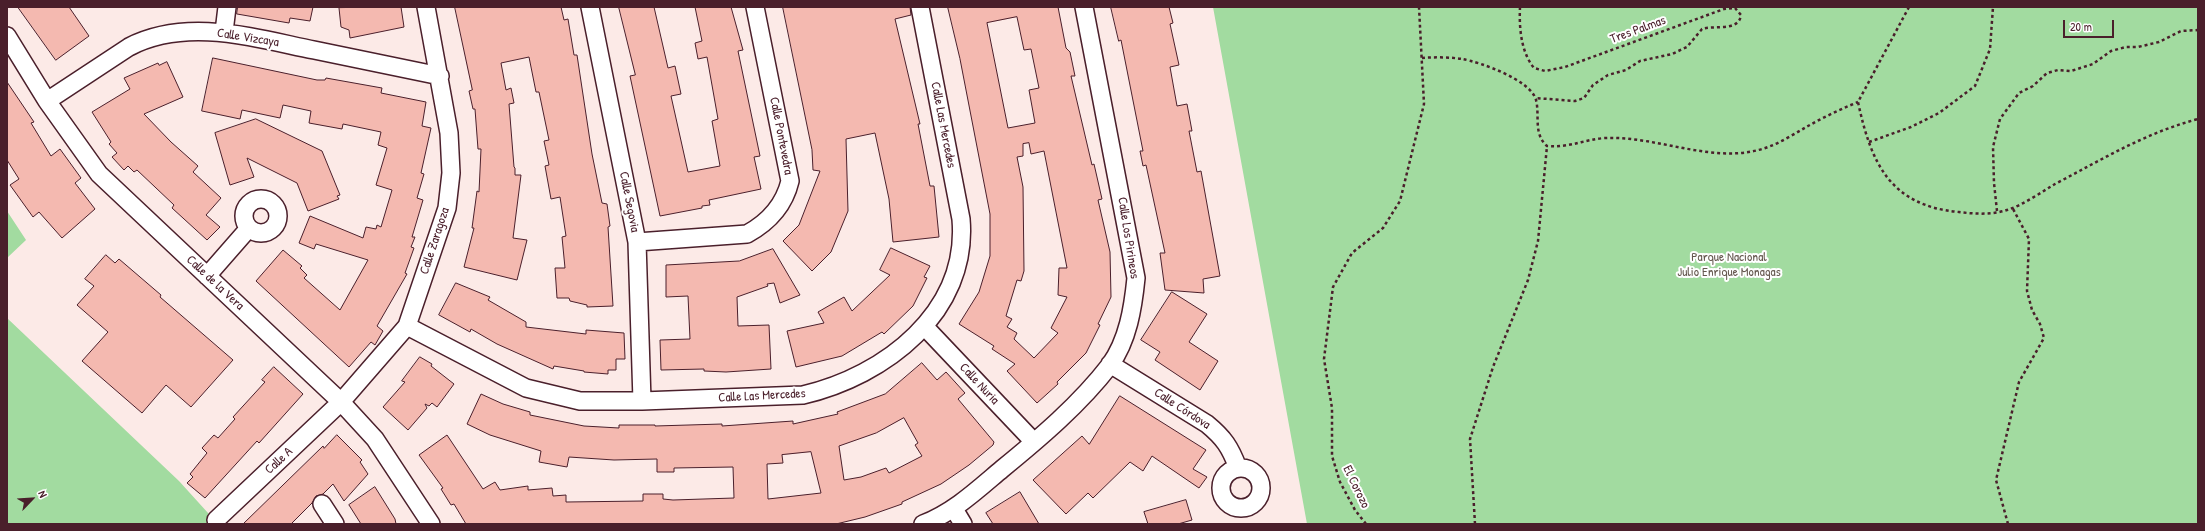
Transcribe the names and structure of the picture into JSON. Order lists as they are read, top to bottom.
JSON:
{
  "streets": {
    "street": [
      "Calle Vizcaya",
      "Calle Las Mercedes",
      "Calle Pontevedra",
      "Calle Segovia",
      "Calle Los Pirineos",
      "Calle Zaragoza",
      "Calle de la Vera",
      "Calle Nuria",
      "Calle Córdova",
      "Calle A"
    ],
    "path": ["Tres Palmas", "El Corozo"]
  },
  "crossings": [
    ["Calle Vizcaya", "Calle Zaragoza"],
    ["Calle Vizcaya", "Calle de la Vera"],
    ["Calle Las Mercedes", "Calle Segovia"],
    ["Calle Las Mercedes", "Calle Zaragoza"],
    ["Calle Las Mercedes", "Calle Nuria"],
    ["Calle Pontevedra", "Calle Segovia"],
    ["Calle Los Pirineos", "Calle Nuria"],
    ["Calle Los Pirineos", "Calle Córdova"],
    ["Calle Zaragoza", "Calle de la Vera"],
    ["Calle Zaragoza", "Calle A"],
    ["Calle de la Vera", "Calle A"]
  ],
  "parks": ["Parque Nacional Julio Enrique Monagas"],
  "scale_bar": "20 m",
  "north": "top right"
}
